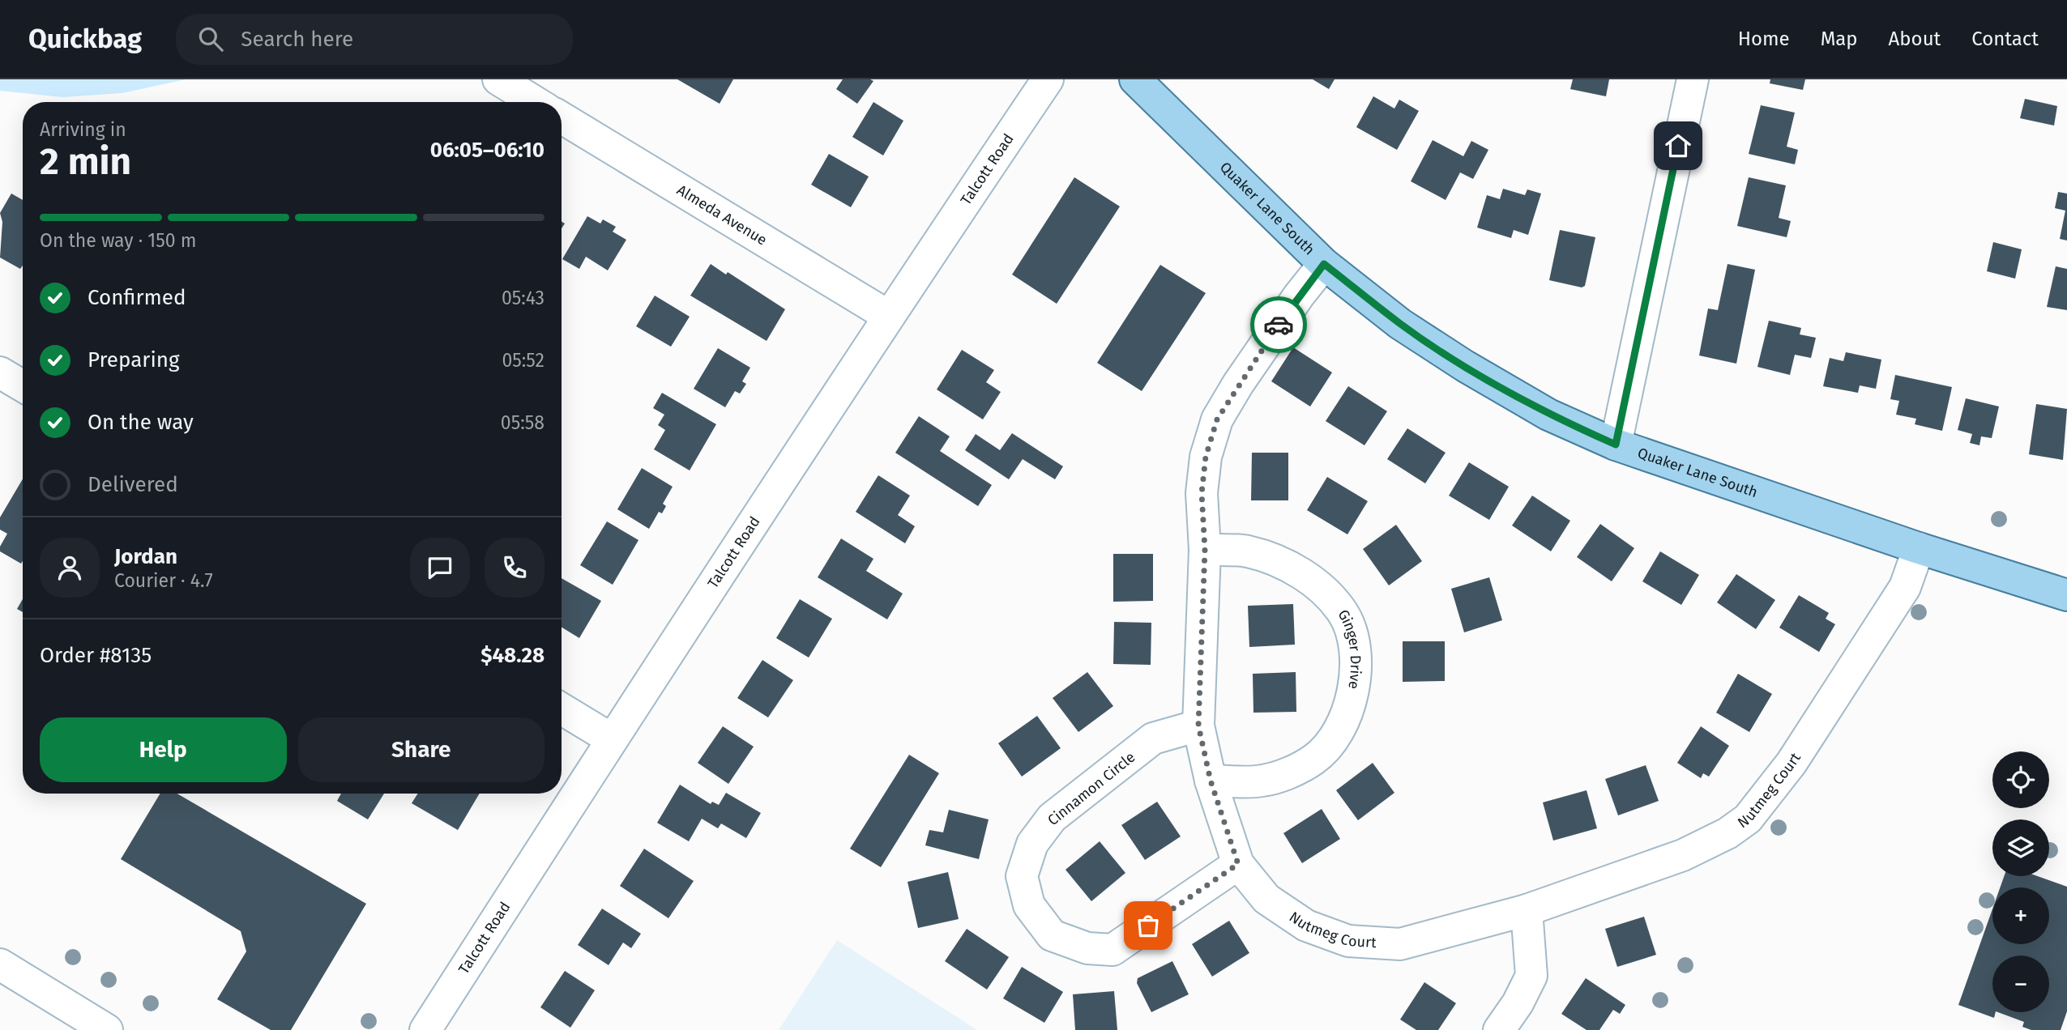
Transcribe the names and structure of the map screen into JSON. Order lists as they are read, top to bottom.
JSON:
{
  "streets": {
    "main road": ["Quaker Lane South"],
    "street": [
      "Talcott Road",
      "Almeda Avenue",
      "Ginger Drive",
      "Cinnamon Circle",
      "Nutmeg Court"
    ]
  },
  "crossings": [
    ["Talcott Road", "Almeda Avenue"],
    ["Quaker Lane South", "Nutmeg Court"],
    ["Ginger Drive", "Nutmeg Court"],
    ["Cinnamon Circle", "Nutmeg Court"]
  ],
  "page": {
    "header": "Quickbag",
    "search": "Search here",
    "nav": [
      "Home",
      "Map",
      "About",
      "Contact"
    ],
    "heading": ["2 min", "Arriving in", "06:05–06:10"],
    "panel": [
      "Jordan",
      "Courier · 4.7",
      "Order #8135",
      "$48.28"
    ],
    "bar": "On the way · 150 m",
    "list": [
      ["Confirmed", "05:43"],
      ["Preparing", "05:52"],
      ["On the way", "05:58"],
      "Delivered"
    ],
    "buttons": ["Help", "Share"],
    "map_buttons": ["+", "−"]
  }
}
